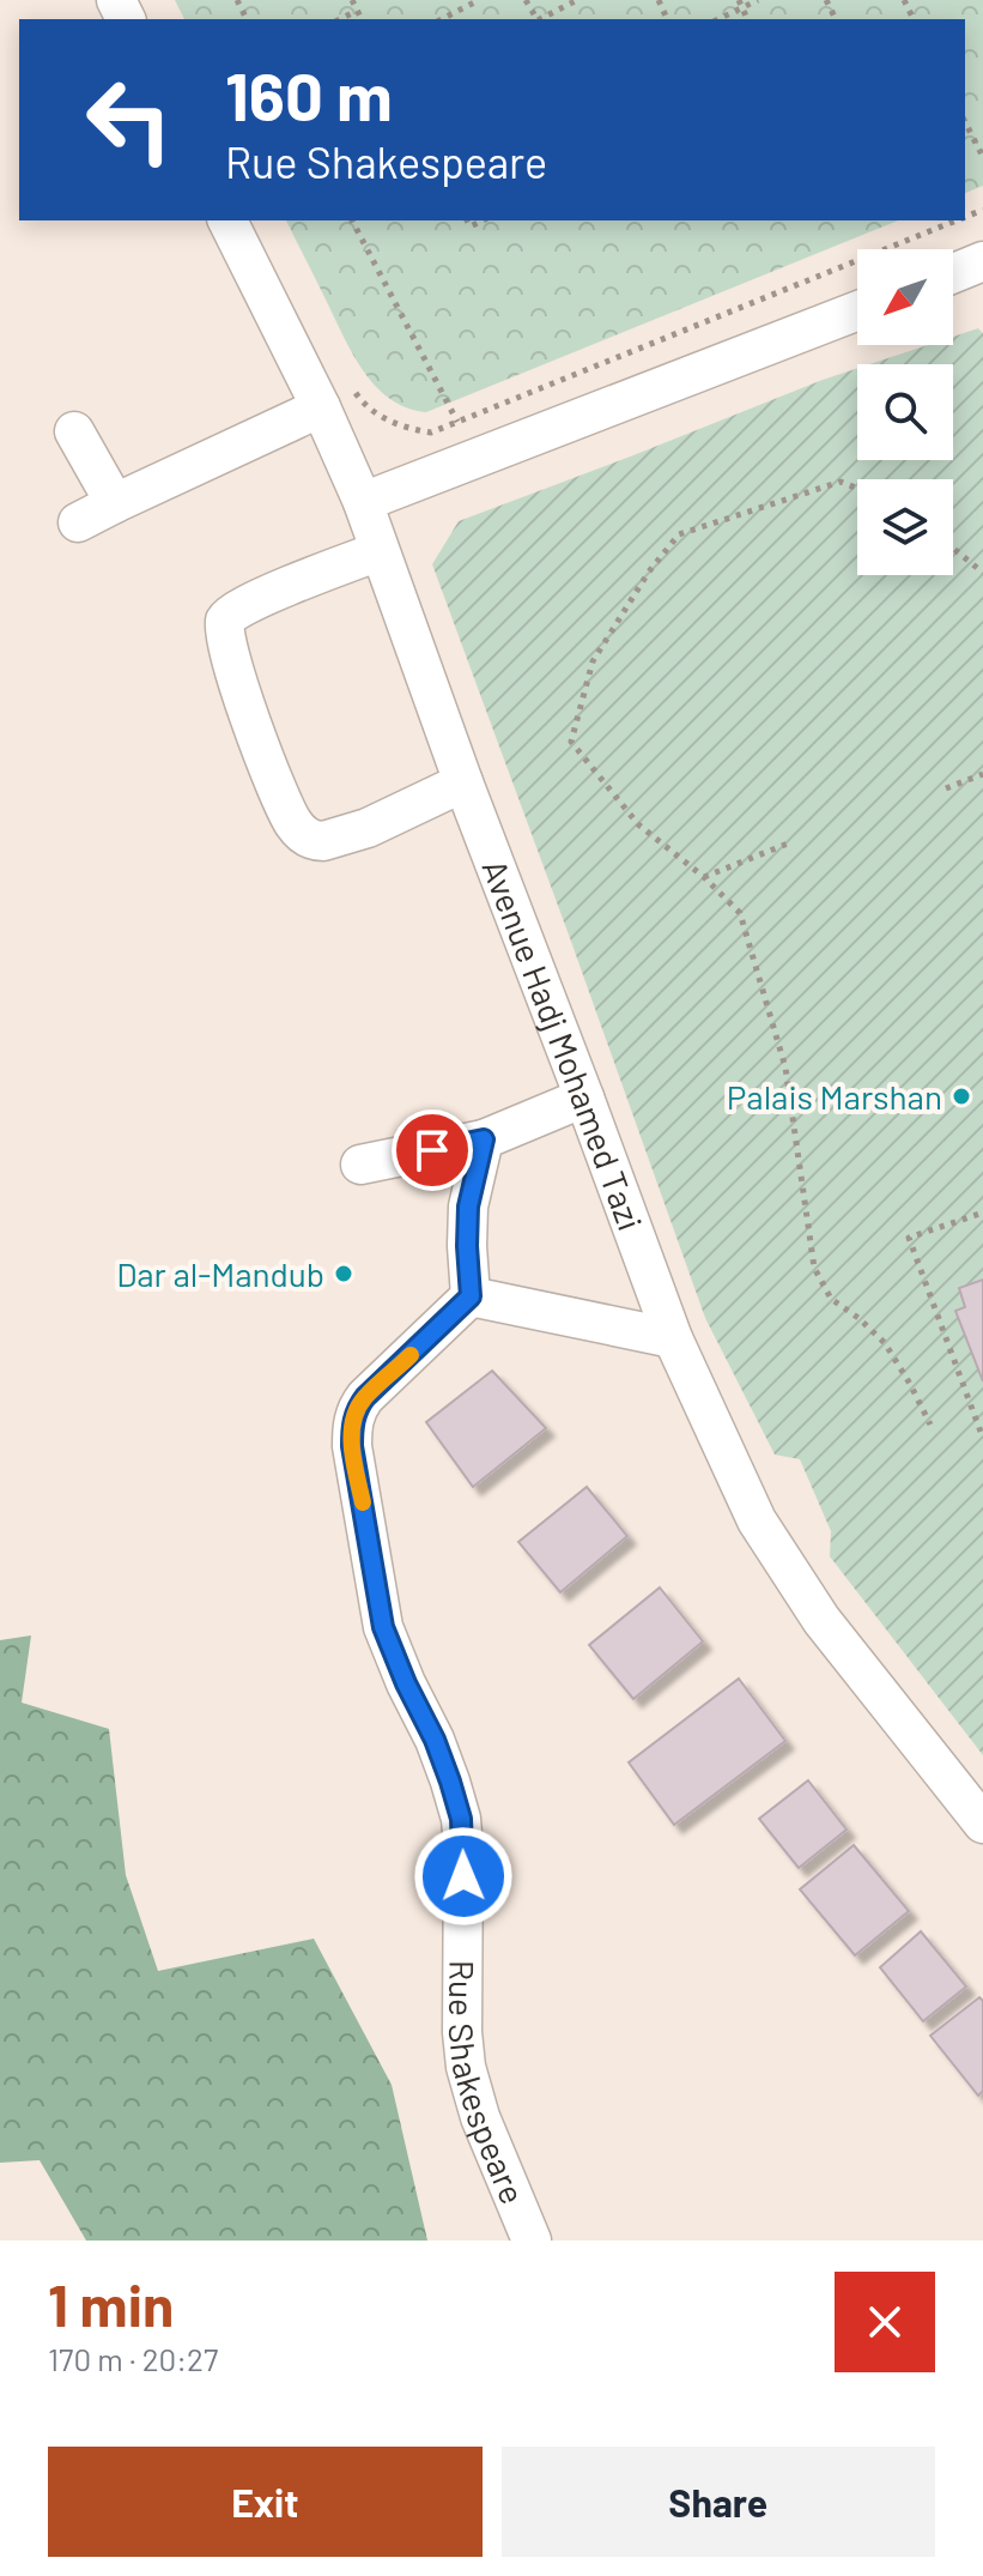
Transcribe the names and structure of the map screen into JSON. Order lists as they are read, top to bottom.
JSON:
{
  "streets": {
    "street": ["Avenue Hadj Mohamed Tazi", "Rue Shakespeare"]
  },
  "places": ["Palais Marshan", "Dar al-Mandub"],
  "north": "bottom left",
  "page": {
    "turn": ["160 m", "Rue Shakespeare"],
    "heading": ["1 min", "170 m · 20:27"],
    "buttons": ["Exit", "Share"]
  }
}
